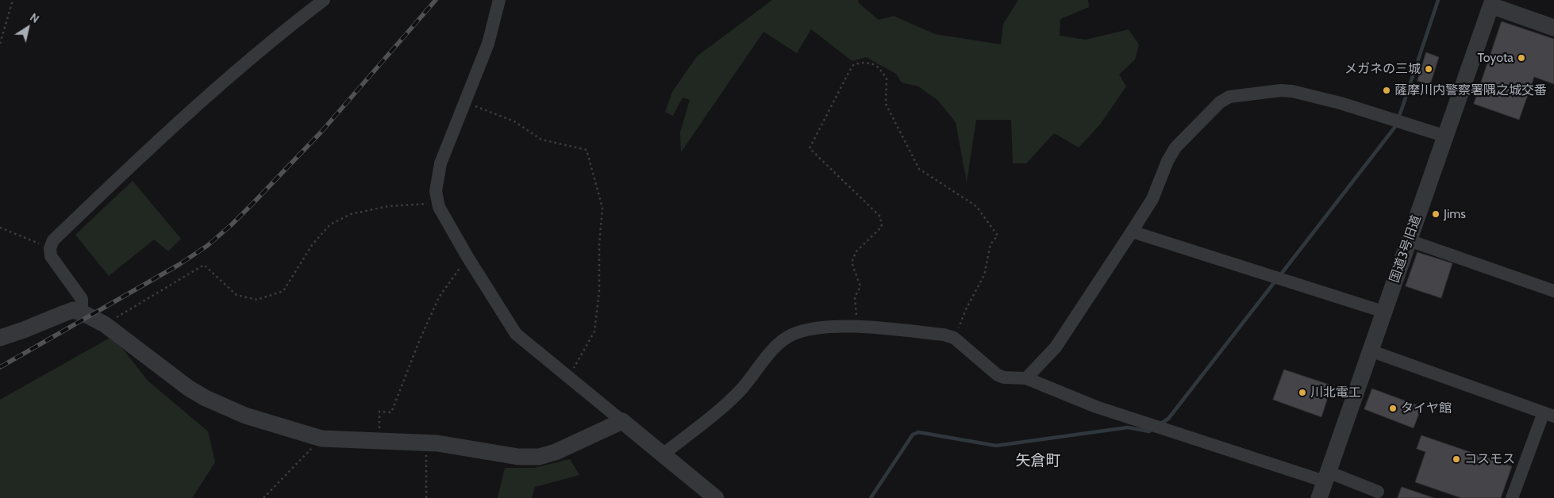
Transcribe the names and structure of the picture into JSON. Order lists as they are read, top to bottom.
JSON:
{
  "streets": {
    "street": ["国道3号旧道"]
  },
  "districts": ["矢倉町"],
  "places": [
    "Toyota",
    "メガネの三城",
    "薩摩川内警察署隅之城交番",
    "Jims",
    "川北電工",
    "タイヤ館",
    "コスモス"
  ],
  "north": "top right"
}
